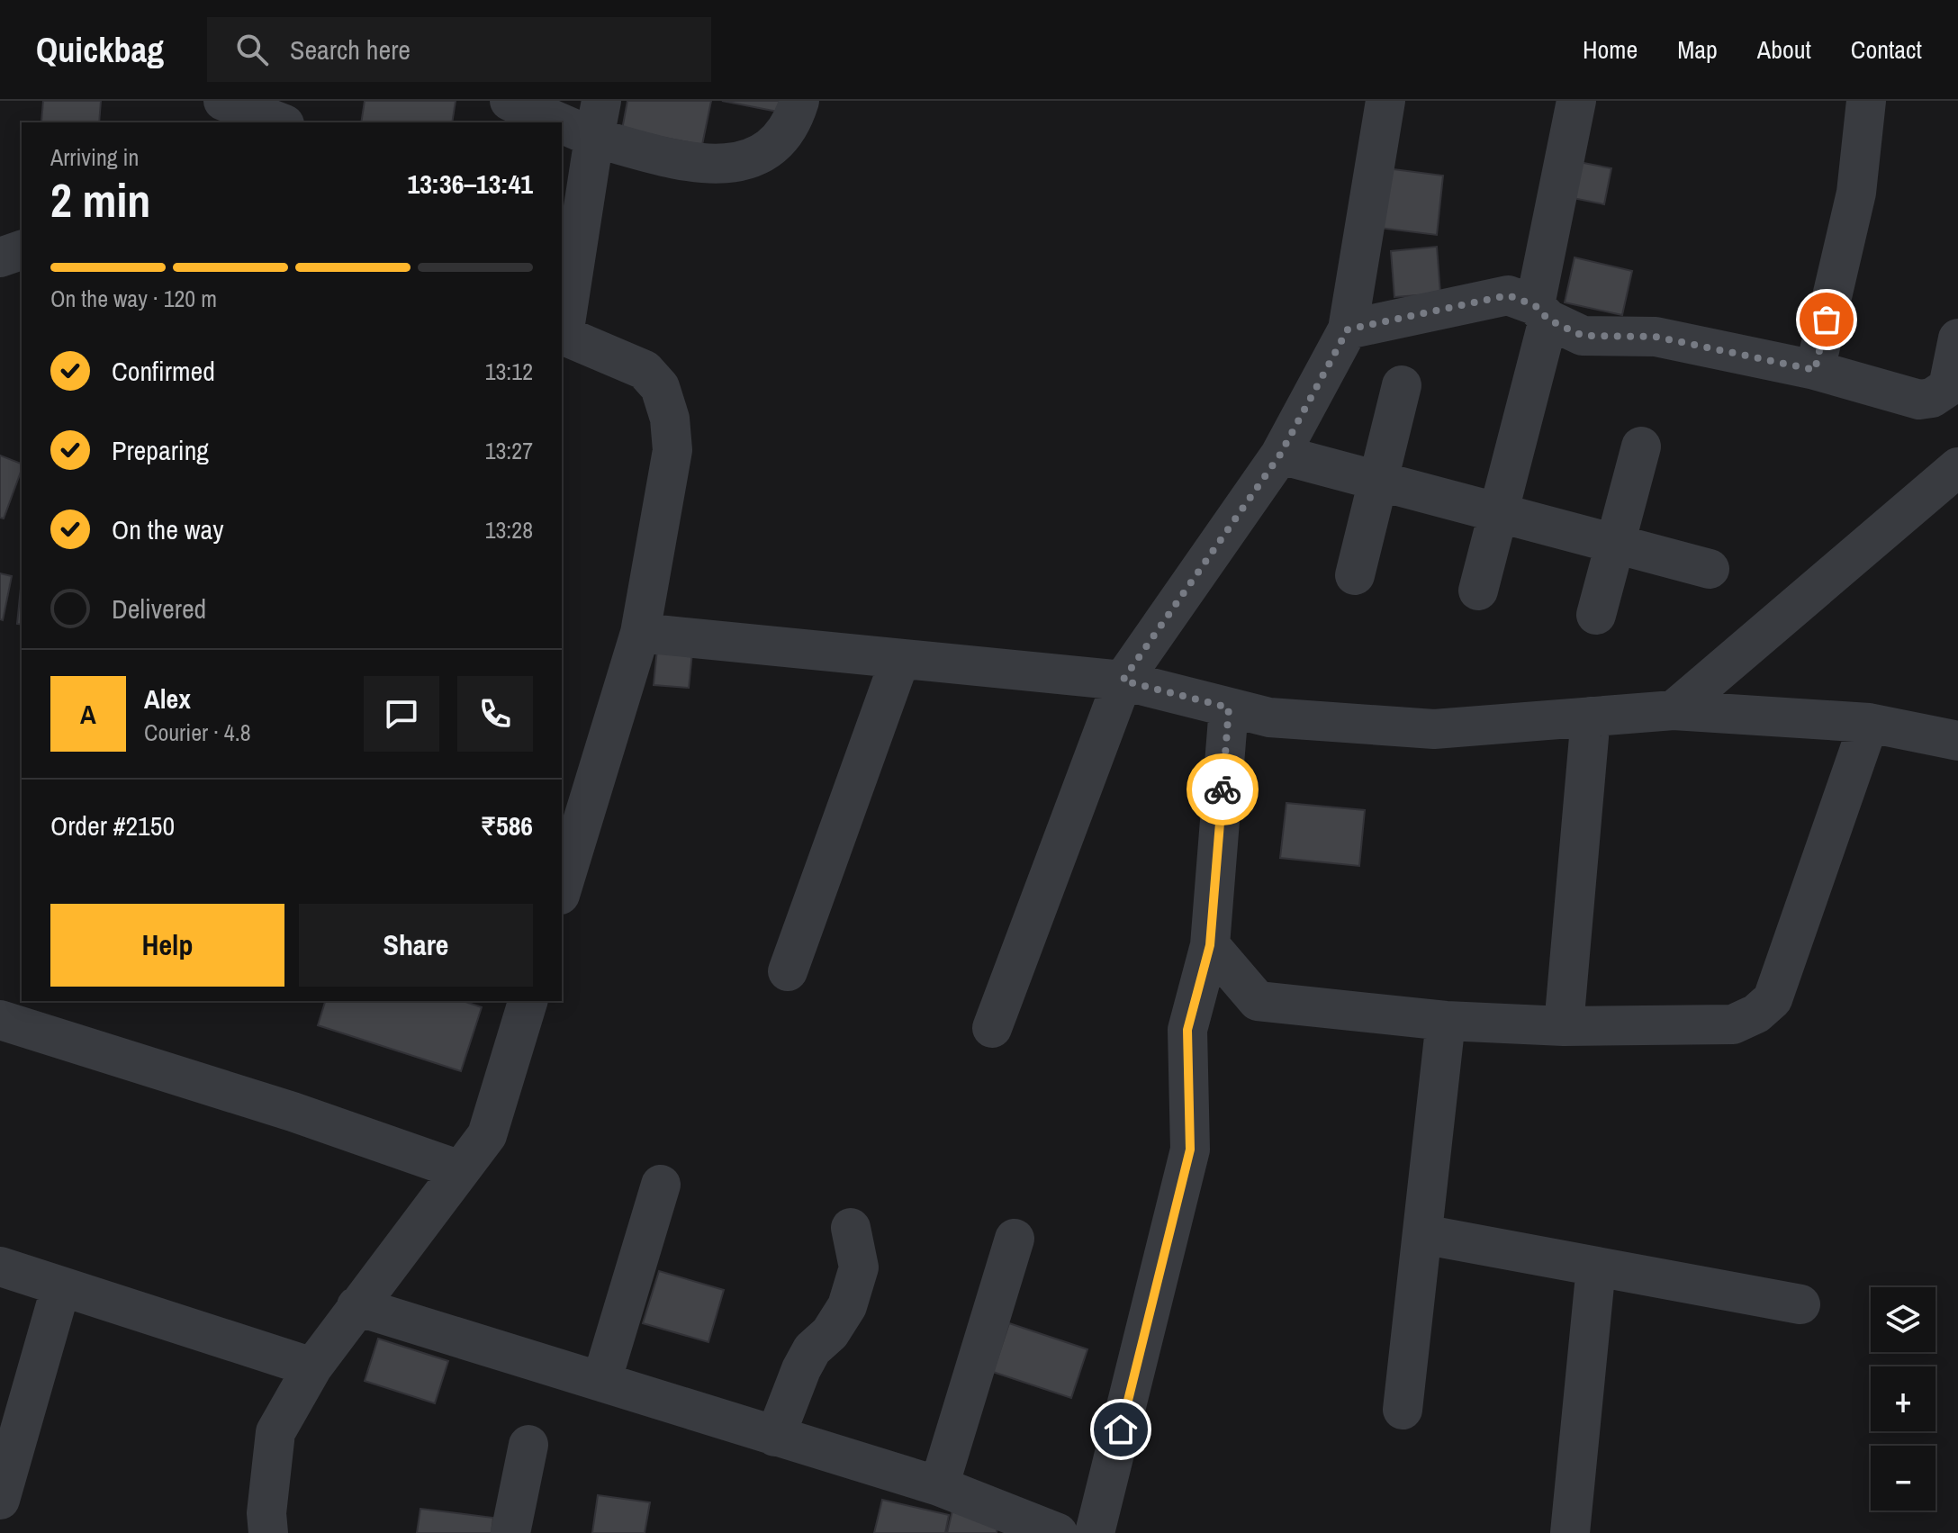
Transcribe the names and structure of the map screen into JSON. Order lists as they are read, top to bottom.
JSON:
{
  "page": {
    "header": "Quickbag",
    "search": "Search here",
    "nav": [
      "Home",
      "Map",
      "About",
      "Contact"
    ],
    "heading": ["2 min", "Arriving in", "13:36–13:41"],
    "panel": [
      "Alex",
      "Courier · 4.8",
      "Order #2150",
      "₹586"
    ],
    "bar": "On the way · 120 m",
    "list": [
      ["Confirmed", "13:12"],
      ["Preparing", "13:27"],
      ["On the way", "13:28"],
      "Delivered"
    ],
    "round": "A",
    "buttons": ["Help", "Share"],
    "map_buttons": ["+", "−"]
  }
}
